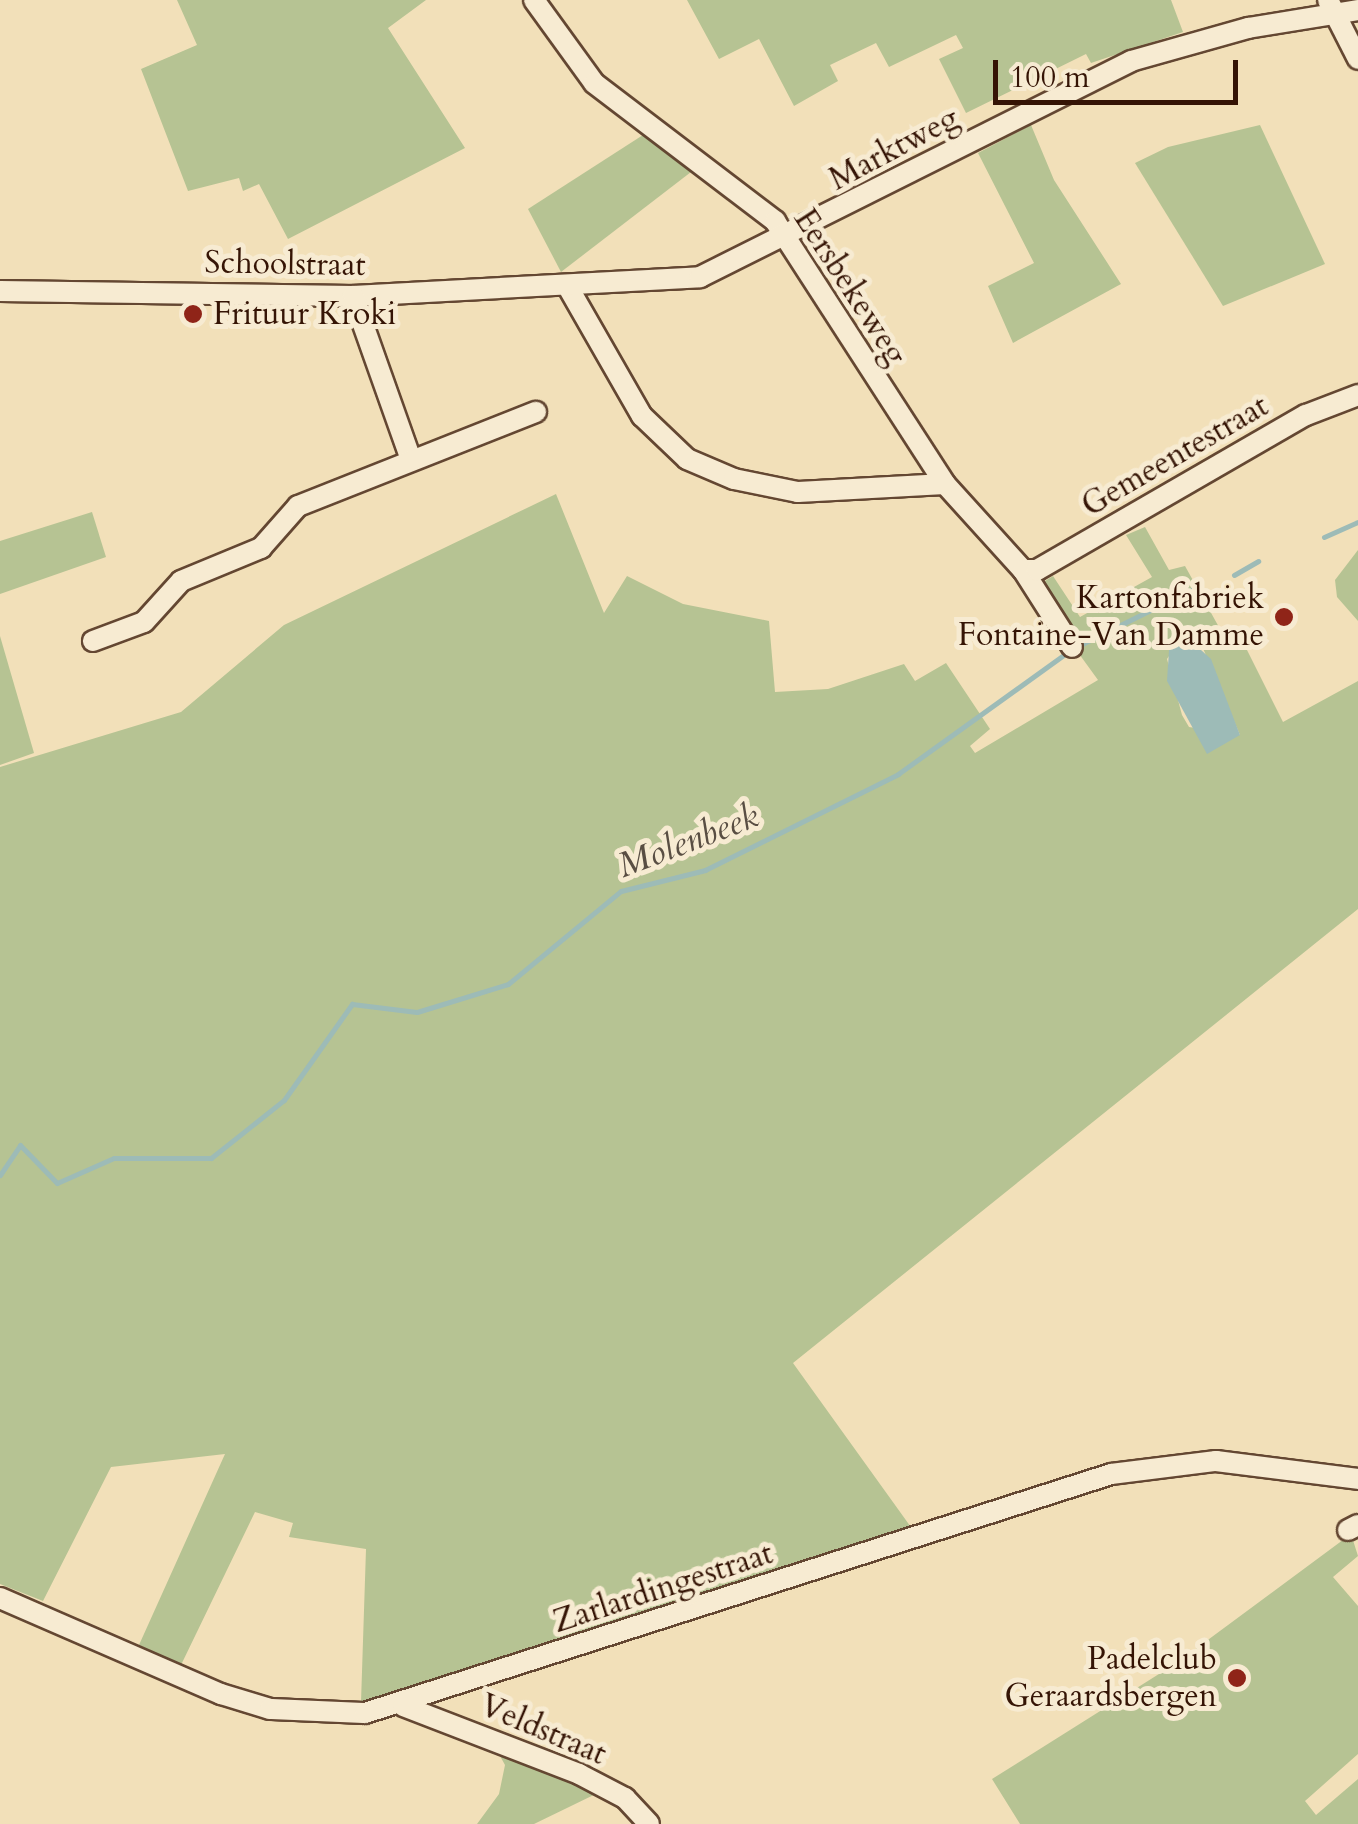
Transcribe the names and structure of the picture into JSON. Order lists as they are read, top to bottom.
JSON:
{
  "streets": {
    "street": [
      "Marktweg",
      "Schoolstraat",
      "Eersbekeweg",
      "Gemeentestraat",
      "Zarlardingestraat",
      "Veldstraat"
    ]
  },
  "crossings": [
    ["Marktweg", "Schoolstraat"],
    ["Marktweg", "Eersbekeweg"],
    ["Eersbekeweg", "Gemeentestraat"],
    ["Zarlardingestraat", "Veldstraat"]
  ],
  "water": ["Molenbeek"],
  "places": ["Frituur Kroki", "Kartonfabriek Fontaine-Van Damme", "Padelclub Geraardsbergen"],
  "scale_bar": "100 m"
}
